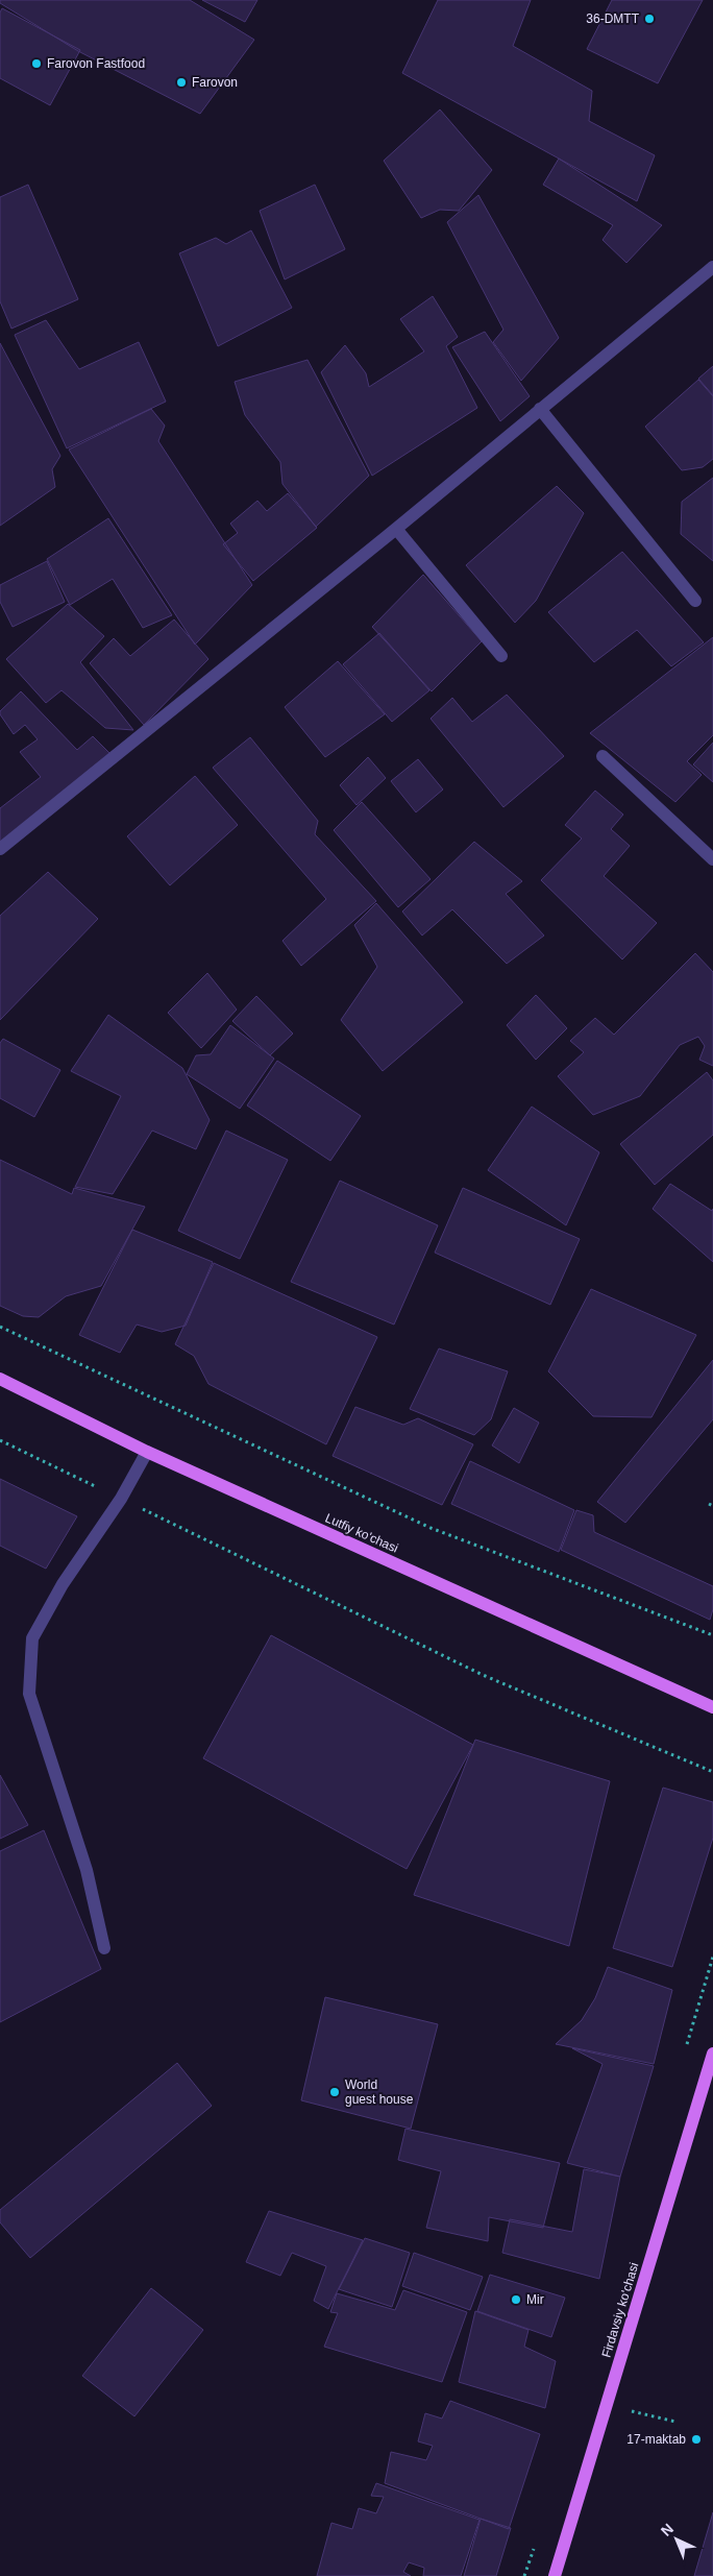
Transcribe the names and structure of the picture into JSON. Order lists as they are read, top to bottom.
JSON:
{
  "streets": {
    "main road": ["Lutfiy ko'chasi", "Firdavsiy ko'chasi"]
  },
  "places": [
    "36-DMTT",
    "Farovon Fastfood",
    "Farovon",
    "World guest house",
    "Mir",
    "17-maktab"
  ],
  "north": "top left"
}
